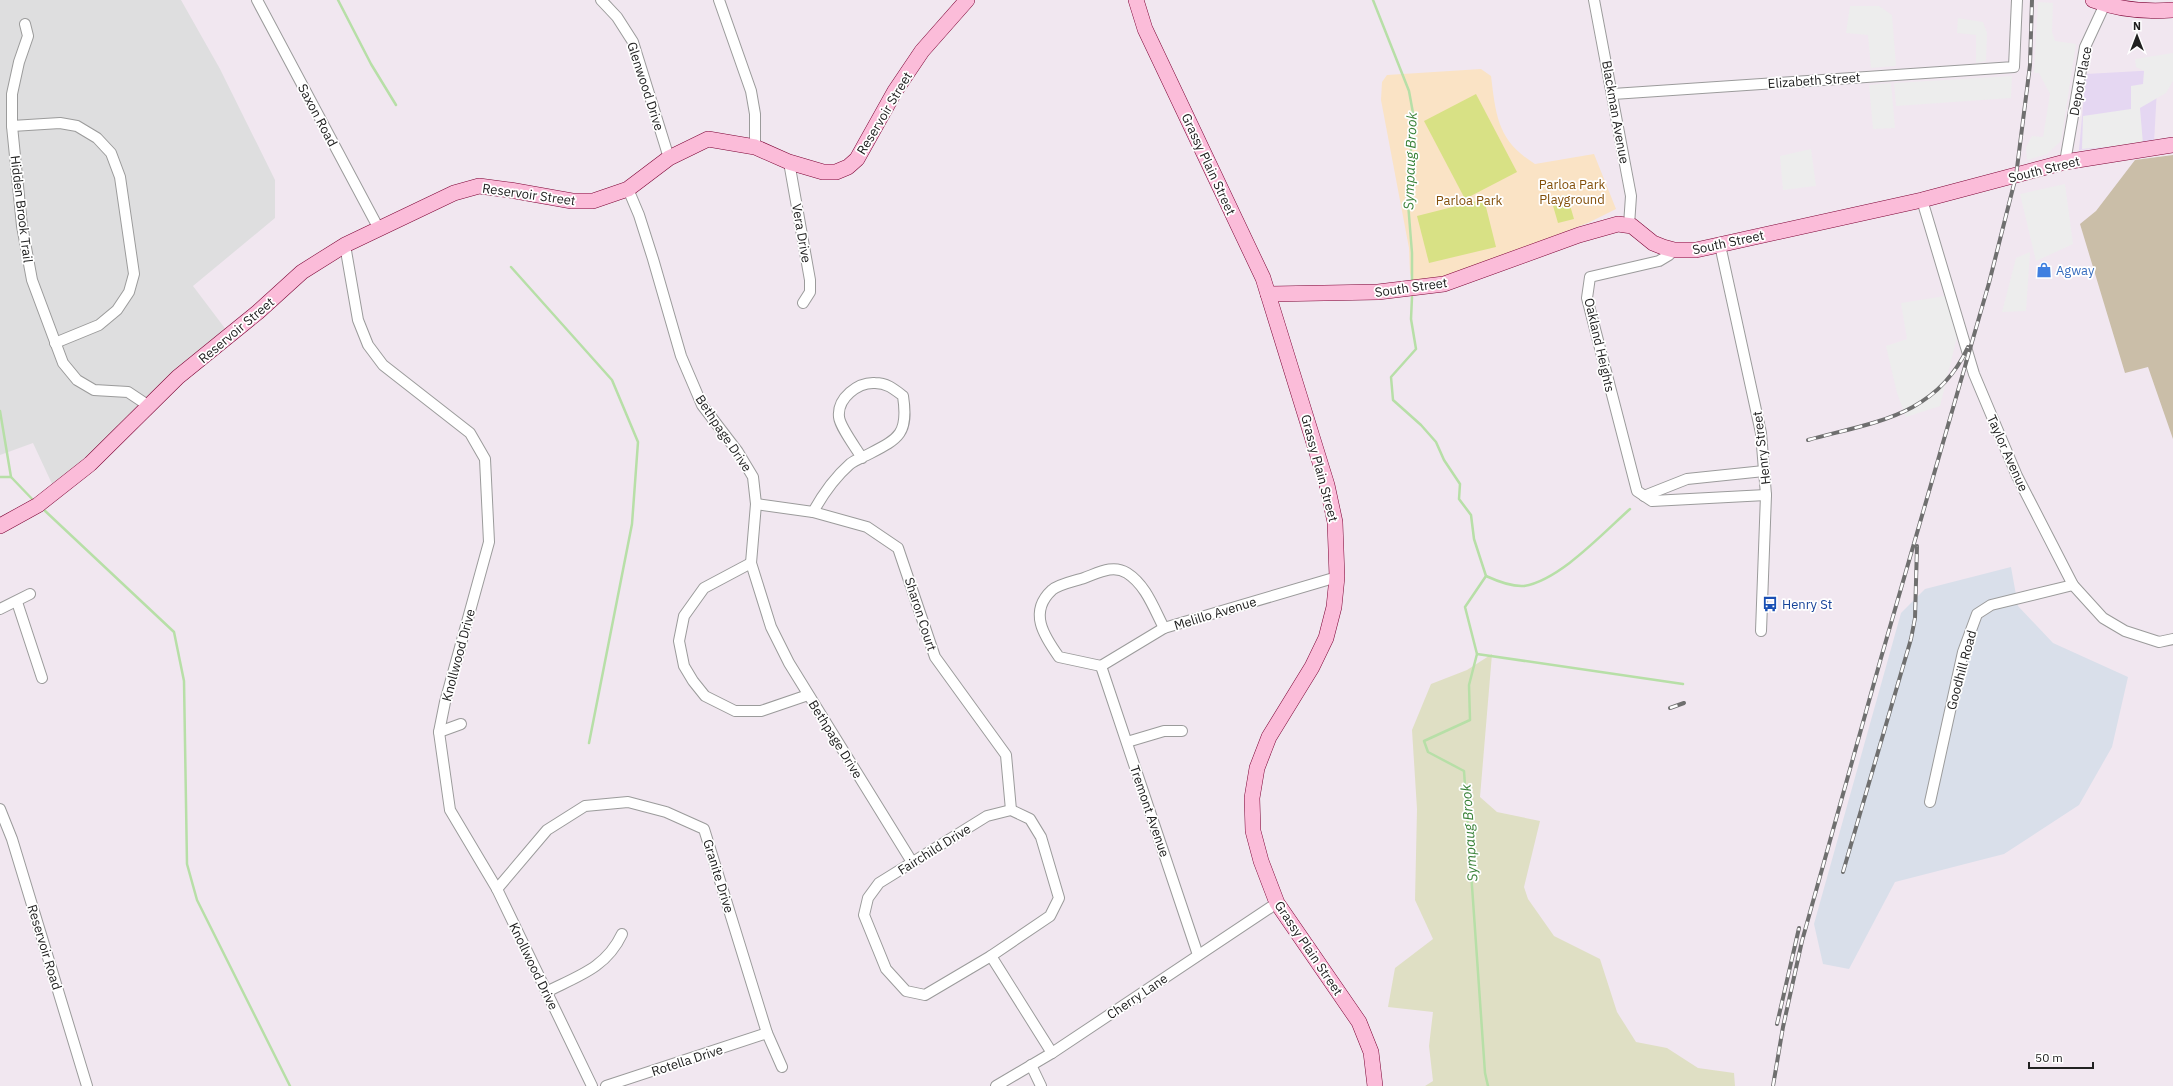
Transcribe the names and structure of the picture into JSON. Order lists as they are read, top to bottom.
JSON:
{
  "streets": {
    "street": [
      "Elizabeth Street",
      "Depot Place",
      "Glenwood Drive",
      "Blackman Avenue",
      "Reservoir Street",
      "Saxon Road",
      "Grassy Plain Street",
      "South Street",
      "Hidden Brook Trail",
      "Vera Drive",
      "Oakland Heights",
      "Bethpage Drive",
      "Henry Street",
      "Taylor Avenue",
      "Melillo Avenue",
      "Sharon Court",
      "Knollwood Drive",
      "Goodhill Road",
      "Tremont Avenue",
      "Fairchild Drive",
      "Granite Drive",
      "Reservoir Road",
      "Cherry Lane",
      "Rotella Drive"
    ]
  },
  "crossings": [
    ["Elizabeth Street", "Blackman Avenue"],
    ["Depot Place", "South Street"],
    ["Glenwood Drive", "Reservoir Street"],
    ["Blackman Avenue", "South Street"],
    ["Reservoir Street", "Saxon Road"],
    ["Reservoir Street", "Hidden Brook Trail"],
    ["Reservoir Street", "Vera Drive"],
    ["Reservoir Street", "Bethpage Drive"],
    ["Reservoir Street", "Knollwood Drive"],
    ["Grassy Plain Street", "South Street"],
    ["Grassy Plain Street", "Melillo Avenue"],
    ["Grassy Plain Street", "Cherry Lane"],
    ["South Street", "Oakland Heights"],
    ["South Street", "Henry Street"],
    ["South Street", "Taylor Avenue"],
    ["Bethpage Drive", "Sharon Court"],
    ["Bethpage Drive", "Fairchild Drive"],
    ["Taylor Avenue", "Goodhill Road"],
    ["Melillo Avenue", "Tremont Avenue"],
    ["Sharon Court", "Fairchild Drive"],
    ["Knollwood Drive", "Granite Drive"],
    ["Tremont Avenue", "Cherry Lane"],
    ["Granite Drive", "Rotella Drive"]
  ],
  "water": ["Sympaug Brook"],
  "parks": ["Parloa Park Playground", "Parloa Park"],
  "places": {
    "shop": ["Agway"],
    "bus stop": ["Henry St"]
  },
  "scale_bar": "50 m",
  "north": "top"
}
